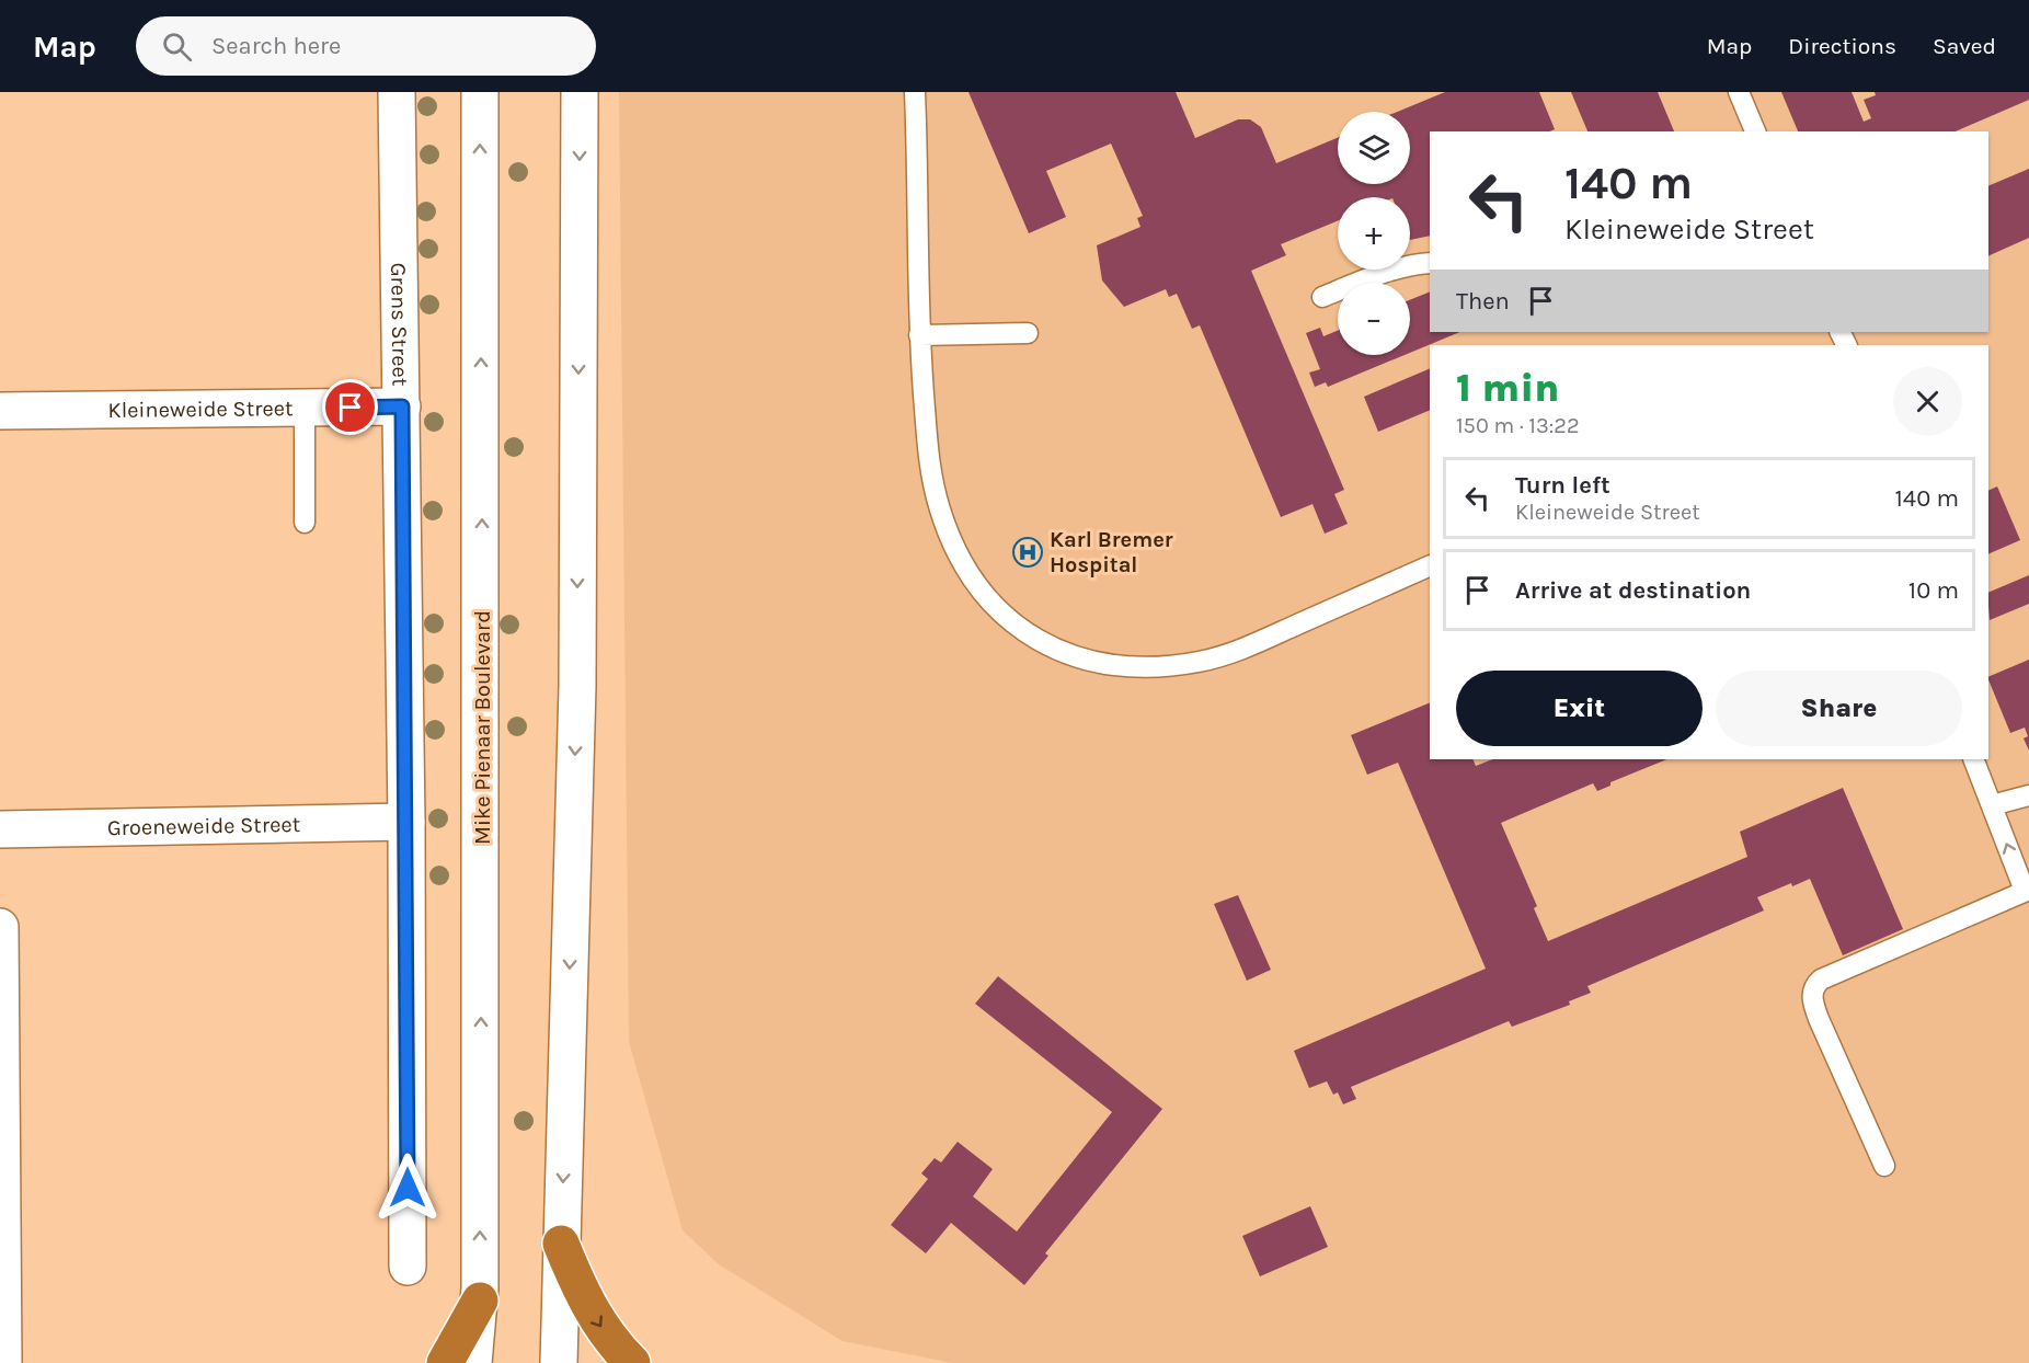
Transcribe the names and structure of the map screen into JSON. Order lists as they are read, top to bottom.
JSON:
{
  "streets": {
    "main road": [
      "Grens Street",
      "Kleineweide Street",
      "Mike Pienaar Boulevard",
      "Groeneweide Street"
    ]
  },
  "crossings": [
    ["Grens Street", "Kleineweide Street"],
    ["Grens Street", "Groeneweide Street"]
  ],
  "places": {
    "hospital": ["Karl Bremer Hospital"]
  },
  "page": {
    "header": "Map",
    "search": "Search here",
    "nav": ["Map", "Directions", "Saved"],
    "map_buttons": ["+", "−"],
    "turn": ["140 m", "Kleineweide Street"],
    "then": "Then",
    "heading": ["1 min", "150 m · 13:22"],
    "list": [
      {
        "name": "Turn left",
        "note": "Kleineweide Street",
        "value": "140 m"
      },
      {
        "name": "Arrive at destination",
        "value": "10 m"
      }
    ],
    "buttons": ["Exit", "Share"]
  }
}
